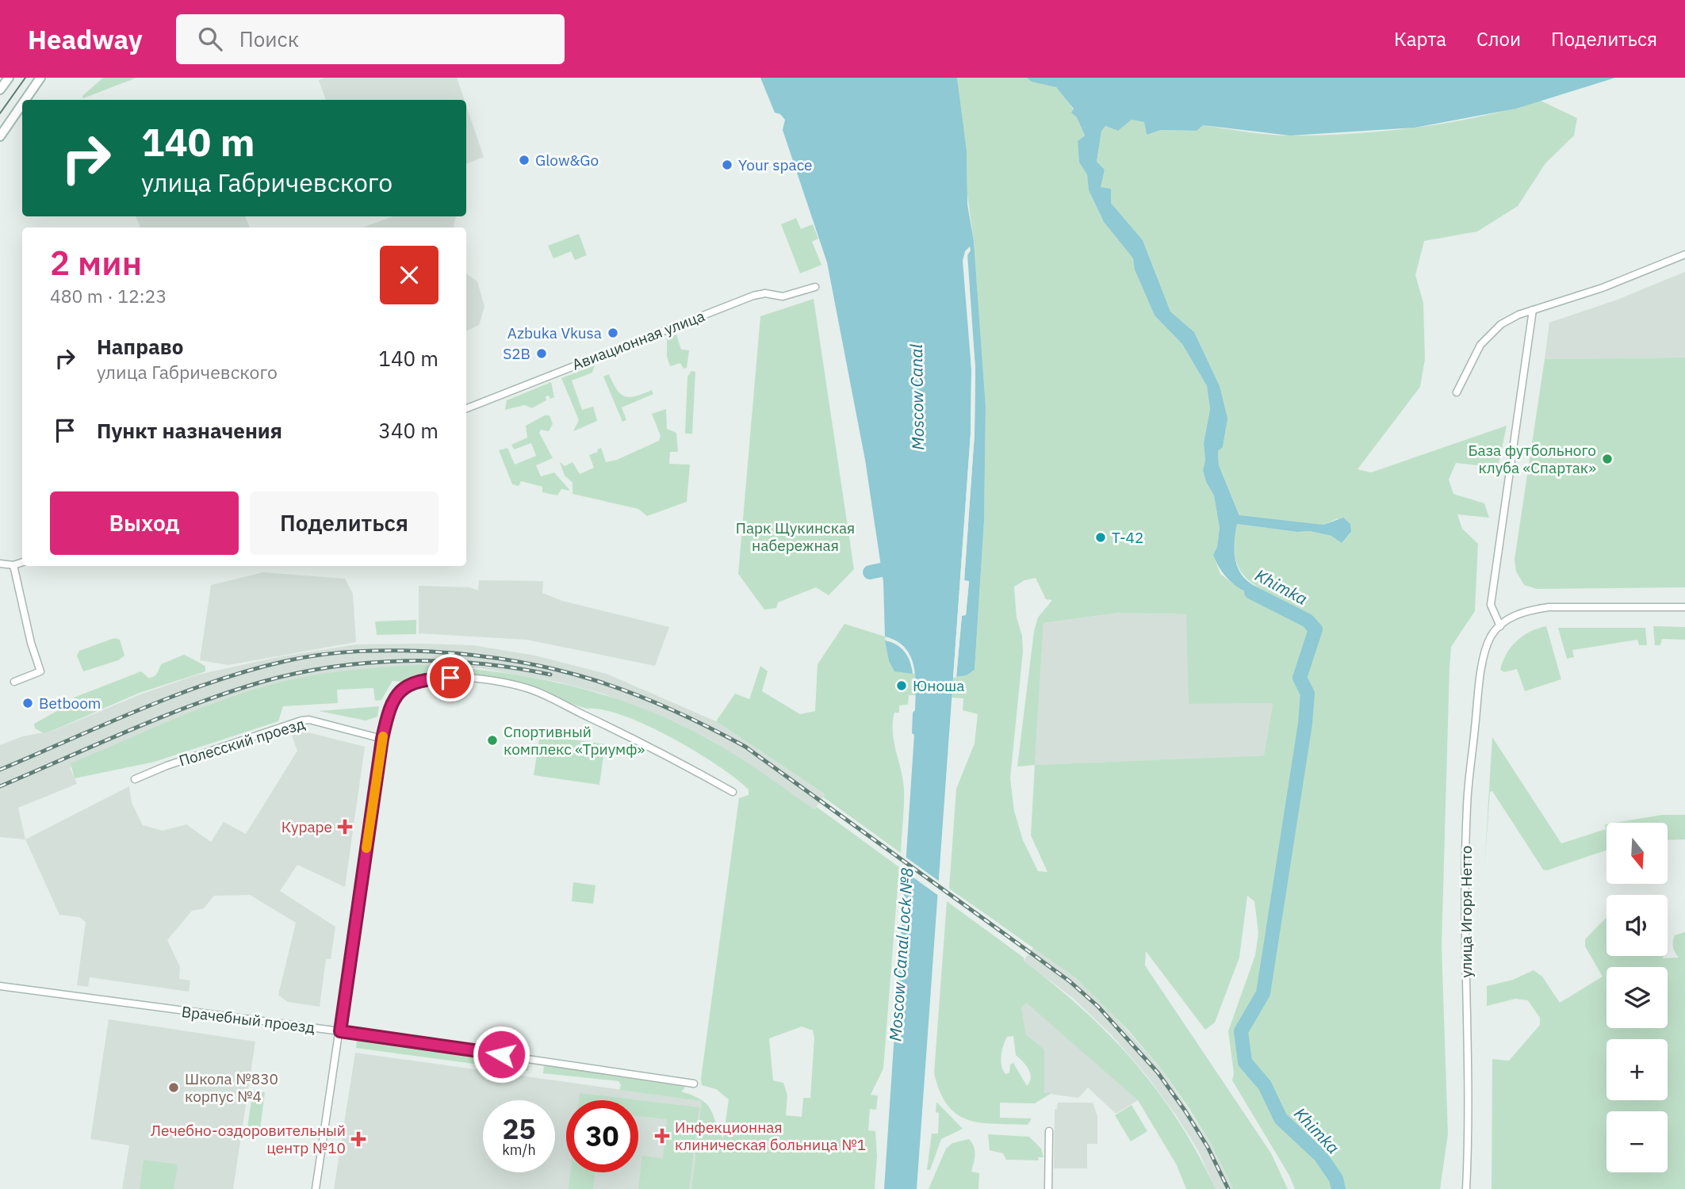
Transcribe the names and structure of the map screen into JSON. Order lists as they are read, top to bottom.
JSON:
{
  "streets": {
    "street": [
      "Авиационная улица",
      "Полесский проезд",
      "улица Игоря Нетто",
      "Врачебный проезд"
    ]
  },
  "water": ["Moscow Canal", "Khimka", "Moscow Canal Lock №8"],
  "parks": ["Парк Щукинская набережная"],
  "places": {
    "other": [
      "Glow&Go",
      "Your space",
      "Azbuka Vkusa",
      "S2B",
      "База футбольного клуба «Спартак»",
      "Т-42",
      "Юноша",
      "Betboom",
      "Спортивный комплекс «Триумф»",
      "Школа №830 корпус №4"
    ],
    "health": ["Кураре", "Инфекционная клиническая больница №1", "Лечебно-оздоровительный центр №10"]
  },
  "north": "bottom",
  "page": {
    "header": "Headway",
    "search": "Поиск",
    "nav": ["Карта", "Слои", "Поделиться"],
    "turn": ["140 m", "улица Габричевского"],
    "heading": ["2 мин", "480 m · 12:23"],
    "list": [
      {
        "name": "Направо",
        "note": "улица Габричевского",
        "value": "140 m"
      },
      {
        "name": "Пункт назначения",
        "value": "340 m"
      }
    ],
    "buttons": ["Выход", "Поделиться"],
    "map_buttons": ["+", "−"],
    "speed": "25 km/h",
    "limit": "30"
  }
}
